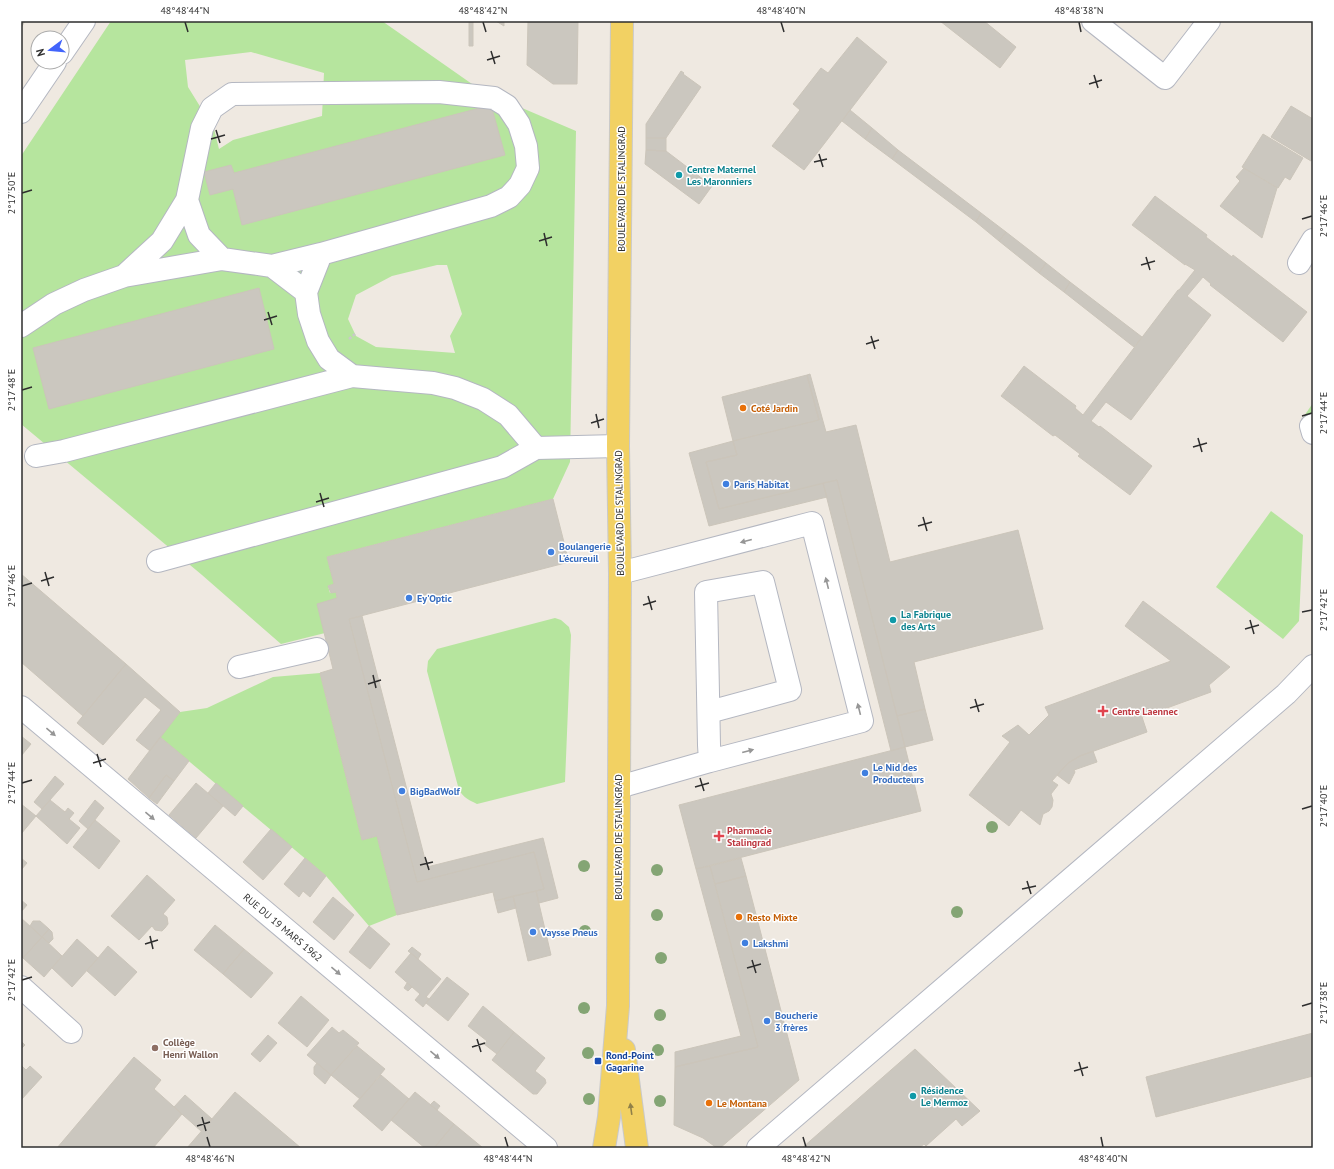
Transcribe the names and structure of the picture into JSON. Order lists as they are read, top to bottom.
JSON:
{
  "streets": {
    "main road": ["BOULEVARD DE STALINGRAD"],
    "street": ["RUE DU 19 MARS 1962"]
  },
  "one_way": ["RUE DU 19 MARS 1962"],
  "places": {
    "other": [
      "Centre Maternel Les Maronniers",
      "Coté Jardin",
      "Paris Habitat",
      "Boulangerie L'écureuil",
      "Ey'Optic",
      "La Fabrique des Arts",
      "Le Nid des Producteurs",
      "BigBadWolf",
      "Resto Mixte",
      "Vaysse Pneus",
      "Lakshmi",
      "Boucherie 3 frères",
      "Collège Henri Wallon",
      "Résidence Le Mermoz",
      "Le Montana"
    ],
    "health": ["Centre Laennec", "Pharmacie Stalingrad"],
    "transit": ["Rond-Point Gagarine"]
  },
  "north": "left",
  "coordinates": [
    "48°48'44\"N",
    "48°48'42\"N",
    "48°48'40\"N",
    "48°48'38\"N",
    "2°17'50\"E",
    "2°17'46\"E",
    "2°17'48\"E",
    "2°17'44\"E",
    "2°17'42\"E",
    "2°17'40\"E",
    "2°17'38\"E",
    "48°48'46\"N"
  ]
}
